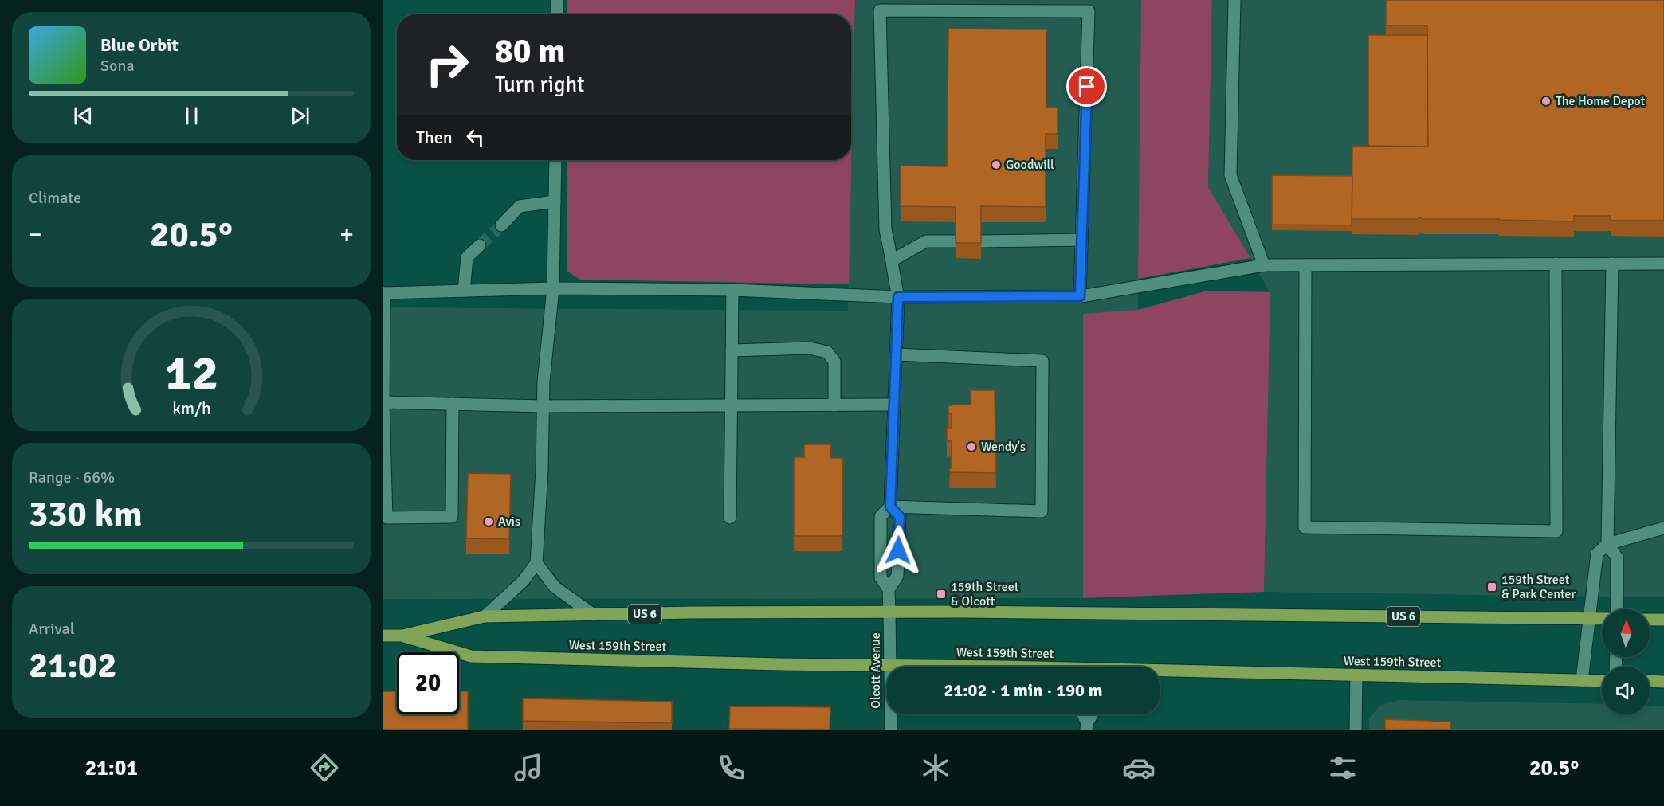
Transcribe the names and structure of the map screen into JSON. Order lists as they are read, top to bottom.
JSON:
{
  "streets": {
    "main road": ["US 6", "West 159th Street"],
    "street": ["Olcott Avenue"]
  },
  "crossings": [
    ["West 159th Street", "Olcott Avenue"]
  ],
  "places": {
    "other": [
      "The Home Depot",
      "Goodwill",
      "Wendy's",
      "Avis"
    ],
    "transit": ["159th Street & Park Center", "159th Street & Olcott"]
  },
  "north": "top",
  "page": {
    "turn": ["80 m", "Turn right"],
    "song": ["Blue Orbit", "Sona"],
    "then": "Then",
    "tile": [
      "Climate",
      ["Range · 66%", "330 km"],
      ["Arrival", "21:02"]
    ],
    "heat": ["−", "20.5°", "+"],
    "limit": "20",
    "trip": "21:02 · 1 min · 190 m",
    "tabs": ["21:01", "20.5°"],
    "gauge": ["12", "km/h"]
  }
}
